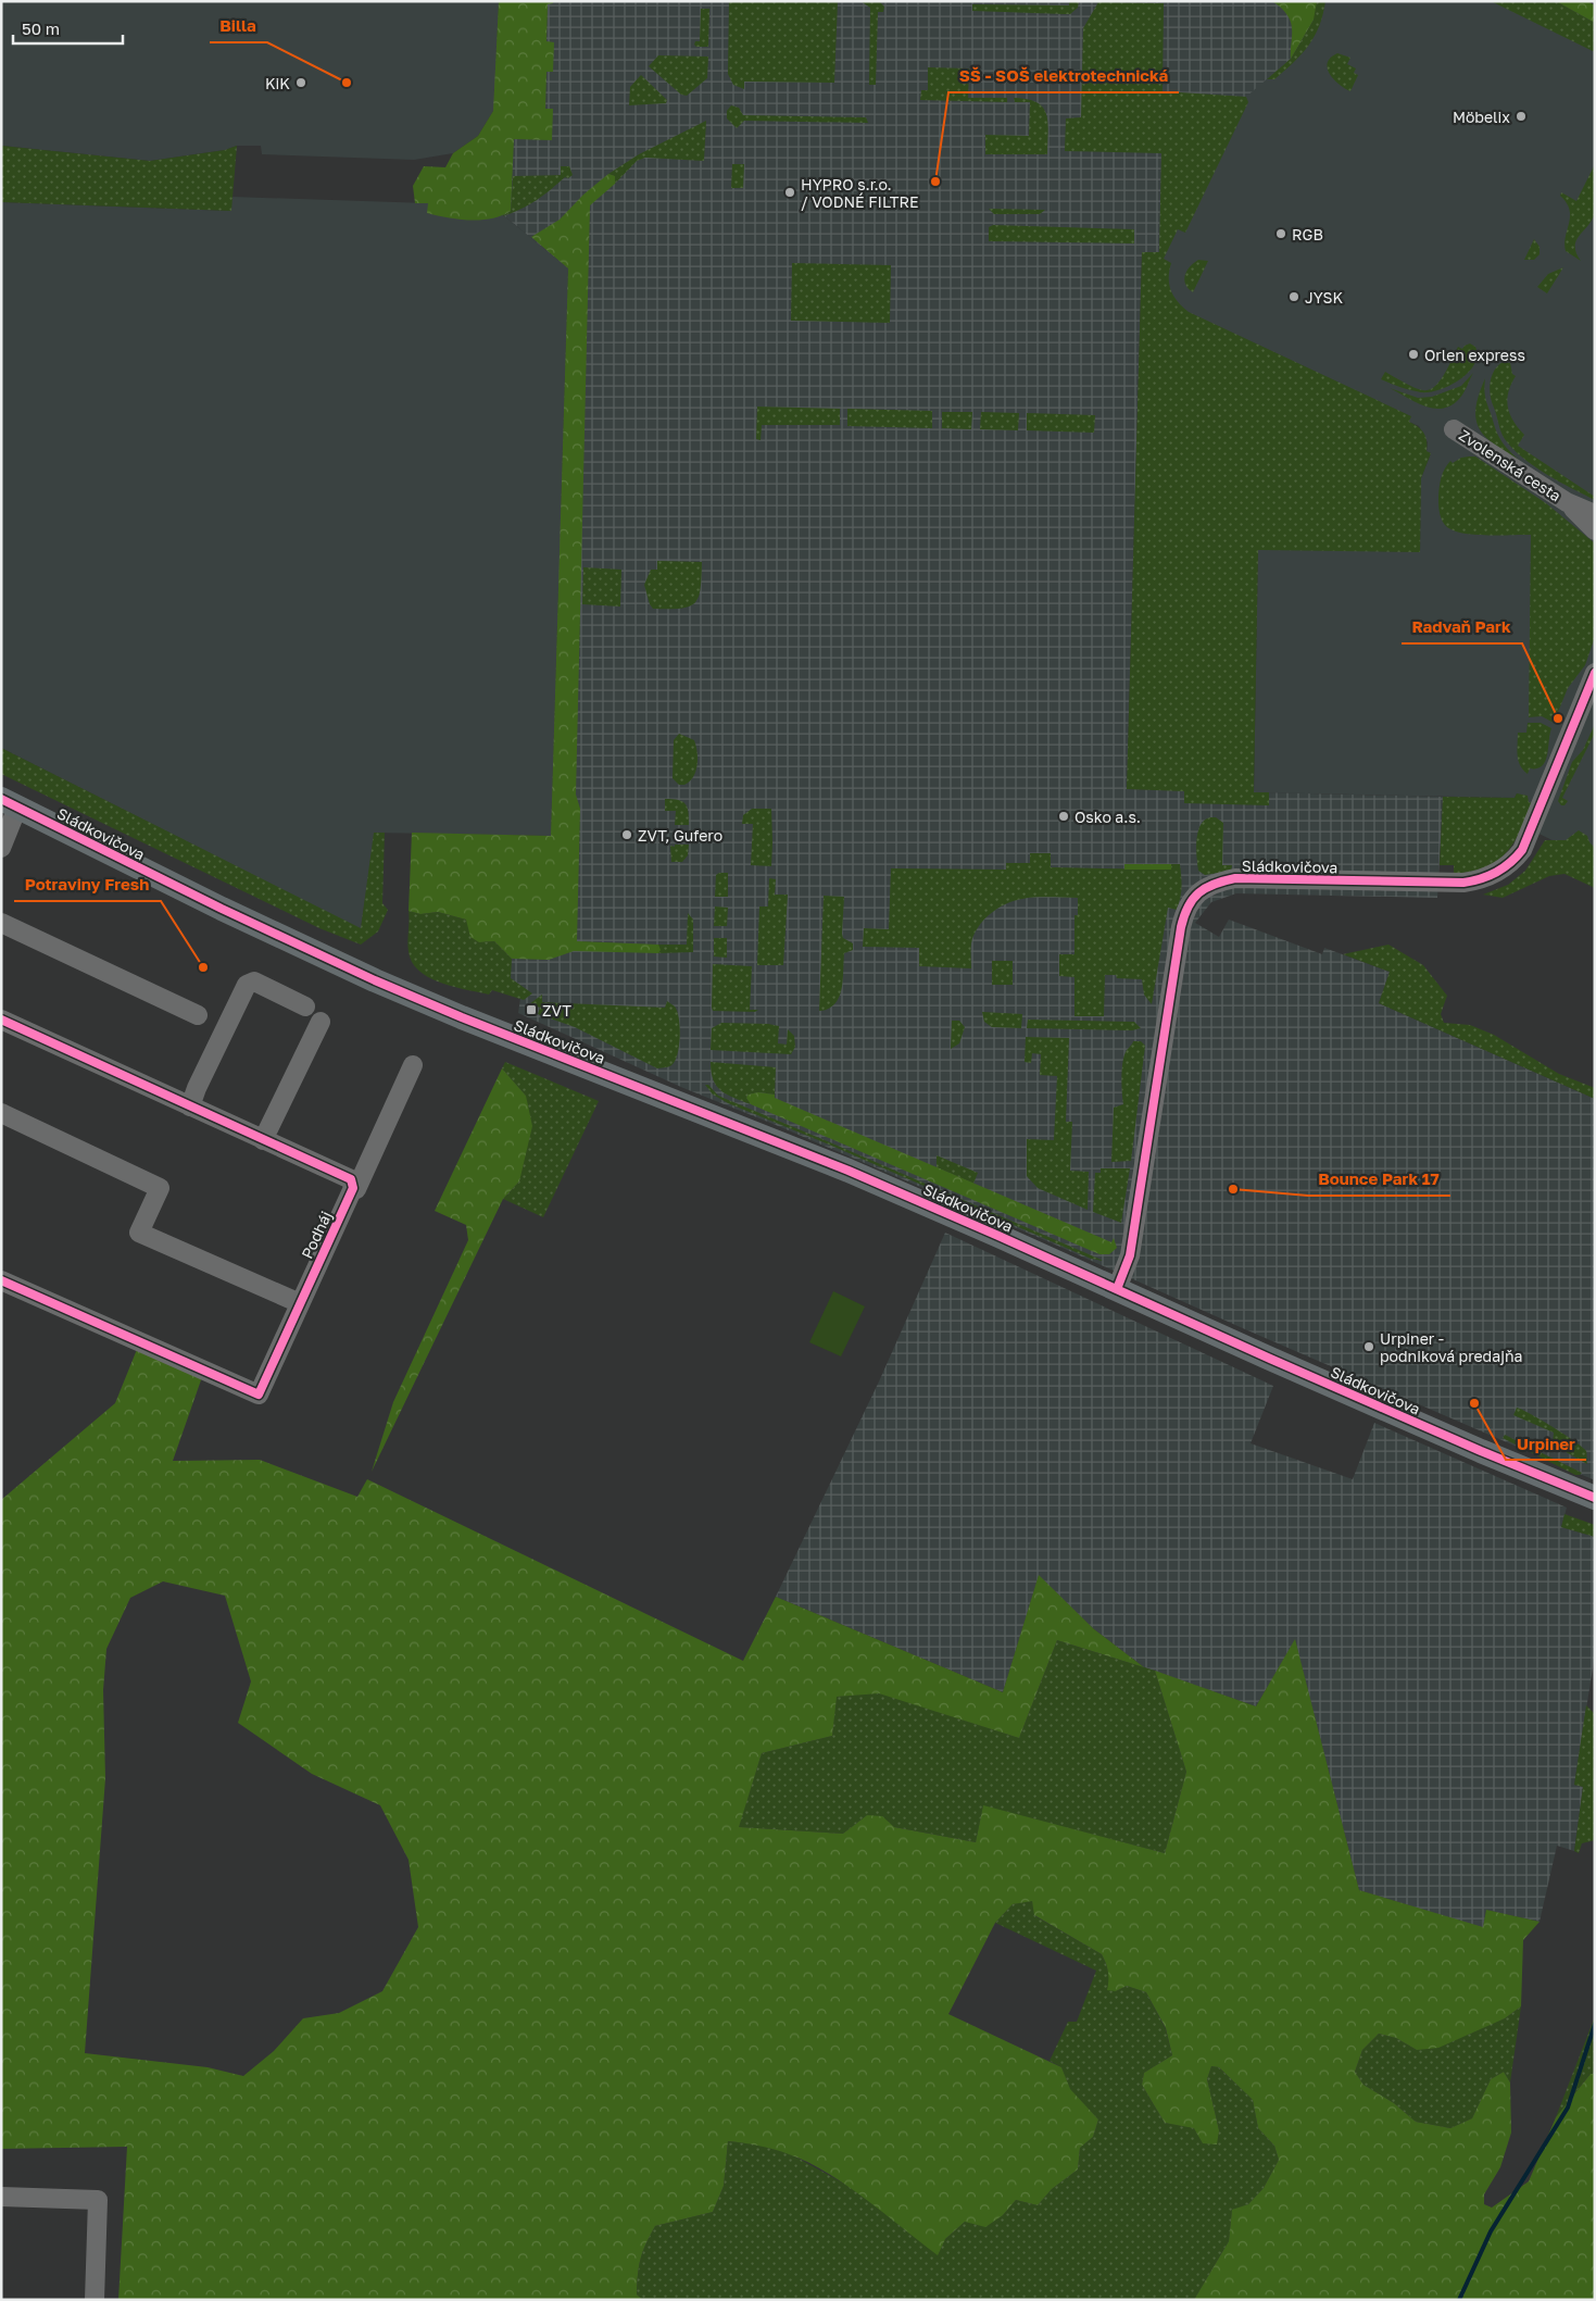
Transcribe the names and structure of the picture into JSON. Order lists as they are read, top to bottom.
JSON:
{
  "streets": {
    "main road": ["Sládkovičova"],
    "street": ["Zvolenská cesta", "Podháj"]
  },
  "places": {
    "other": [
      "KiK",
      "Billa",
      "Möbelix",
      "SŠ - SOŠ elektrotechnická",
      "HYPRO s.r.o. / VODNÉ FILTRE",
      "RGB",
      "JYSK",
      "Orlen express",
      "Radvaň Park",
      "Osko a.s.",
      "ZVT, Gufero",
      "Potraviny Fresh",
      "Bounce Park 17",
      "Urpiner - podniková predajňa",
      "Urpiner"
    ],
    "transit": ["ZVT"]
  },
  "scale_bar": "50 m"
}
